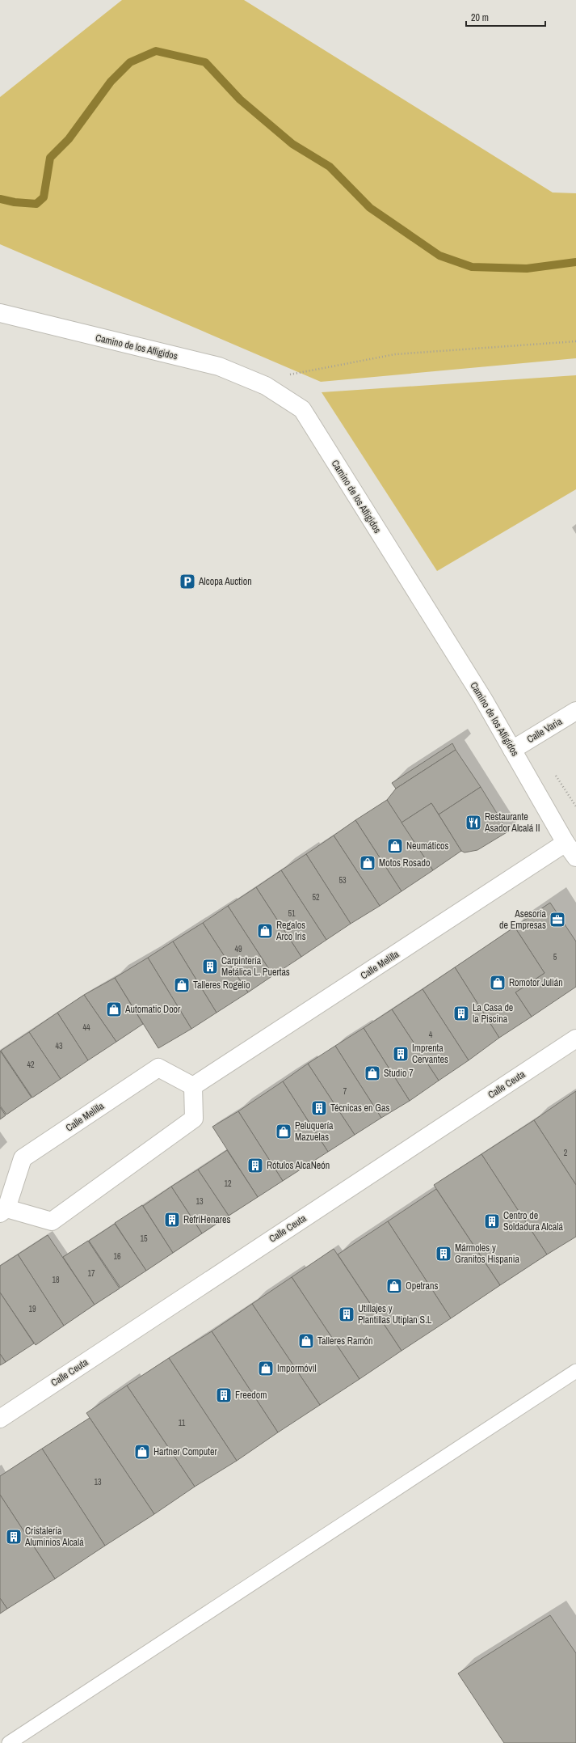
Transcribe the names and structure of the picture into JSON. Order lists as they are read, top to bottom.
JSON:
{
  "streets": {
    "street": [
      "Camino de los Afligidos",
      "Calle Varia",
      "Calle Melilla",
      "Calle Ceuta"
    ]
  },
  "crossings": [
    ["Camino de los Afligidos", "Calle Varia"],
    ["Camino de los Afligidos", "Calle Melilla"]
  ],
  "places": {
    "parking": ["Alcopa Auction"],
    "restaurant": ["Restaurante Asador Alcalá II"],
    "shop": [
      "Neumáticos",
      "Motos Rosado",
      "Regalos Arco Iris",
      "Romotor Julián",
      "Talleres Rogelio",
      "Automatic Door",
      "Studio 7",
      "Peluquería Mazuelas",
      "Opetrans",
      "Talleres Ramón",
      "Impormóvil",
      "Hartner Computer"
    ],
    "office": ["Asesoría de Empresas"],
    "building": [
      "Carpintería Metálica L. Puertas",
      "La Casa de la Piscina",
      "Imprenta Cervantes",
      "Técnicas en Gas",
      "Rótulos AlcaNeón",
      "RefriHenares",
      "Centro de Soldadura Alcalá",
      "Mármoles y Granitos Hispania",
      "Utillajes y Plantillas Utiplan S.L",
      "Freedom",
      "Cristalería Aluminios Alcalá"
    ]
  },
  "house_numbers": [
    "53",
    "52",
    "51",
    "49",
    "5",
    "44",
    "4",
    "43",
    "42",
    "7",
    "2",
    "12",
    "13",
    "15",
    "16",
    "17",
    "18",
    "19",
    "11",
    "13"
  ],
  "scale_bar": "20 m"
}
